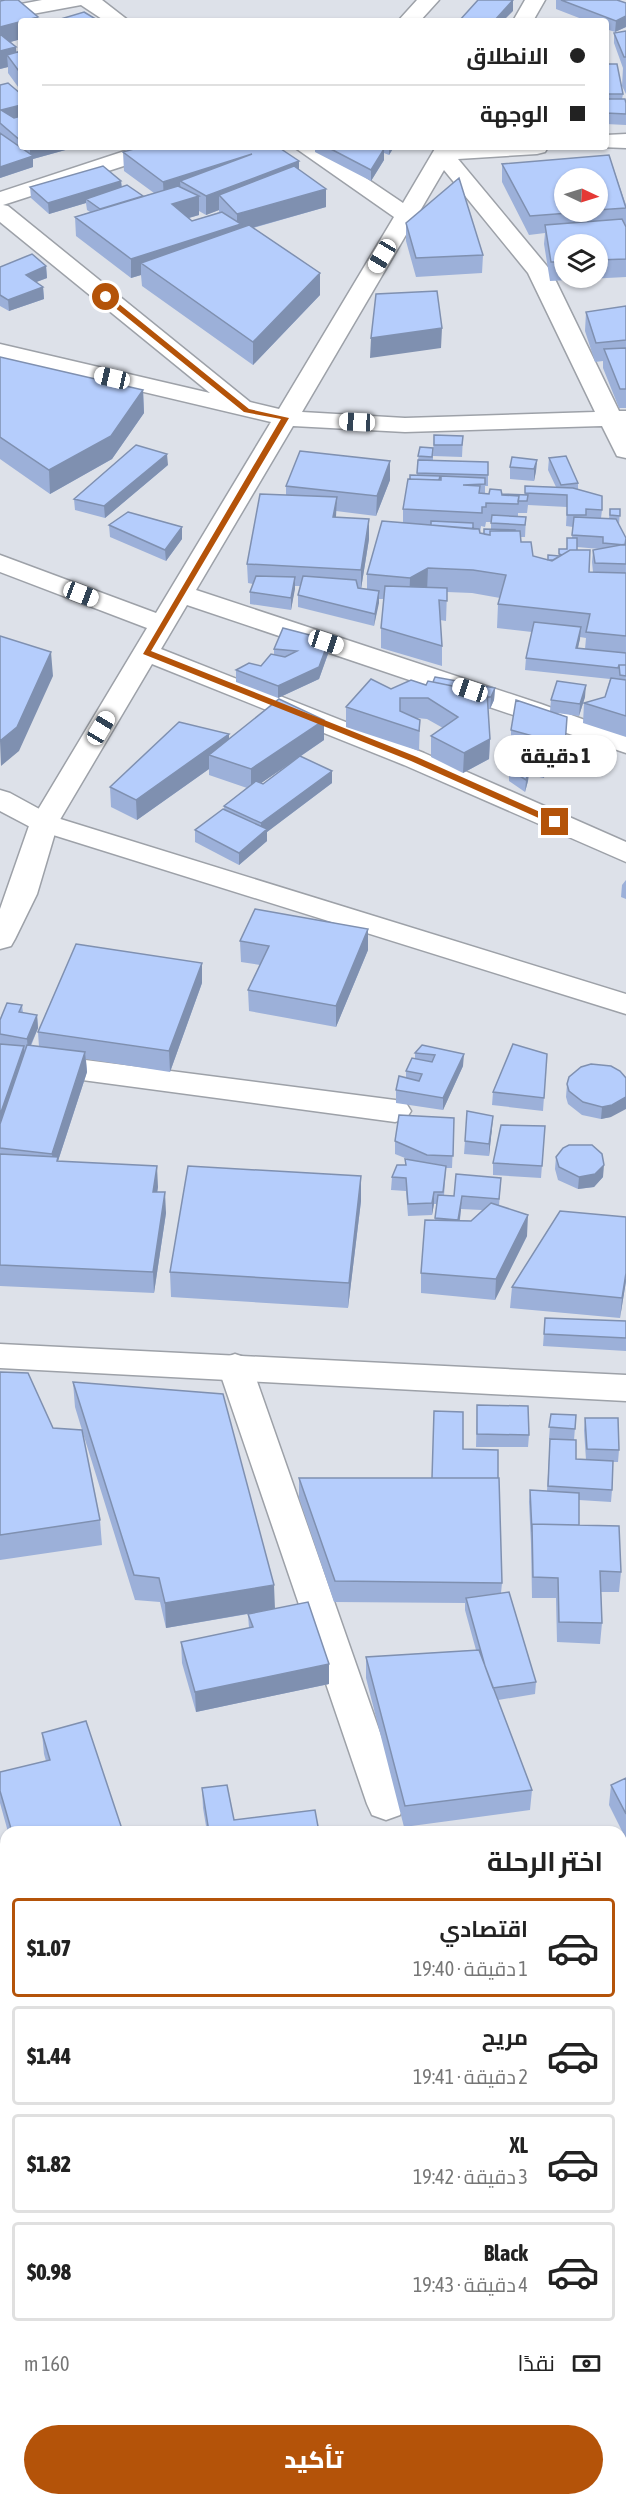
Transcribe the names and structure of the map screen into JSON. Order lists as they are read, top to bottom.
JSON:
{
  "north": "right",
  "page": {
    "banner": ["الانطلاق", "الوجهة"],
    "bubble": "1 دقيقة",
    "heading": "اختر الرحلة",
    "list": [
      {
        "name": "اقتصادي",
        "note": "1 دقيقة · 19:40",
        "value": "$1.07"
      },
      {
        "name": "مريح",
        "note": "2 دقيقة · 19:41",
        "value": "$1.44"
      },
      {
        "name": "XL",
        "note": "3 دقيقة · 19:42",
        "value": "$1.82"
      },
      {
        "name": "Black",
        "note": "4 دقيقة · 19:43",
        "value": "$0.98"
      }
    ],
    "pay": ["نقدًا", "160 m"],
    "buttons": "تأكيد"
  }
}
